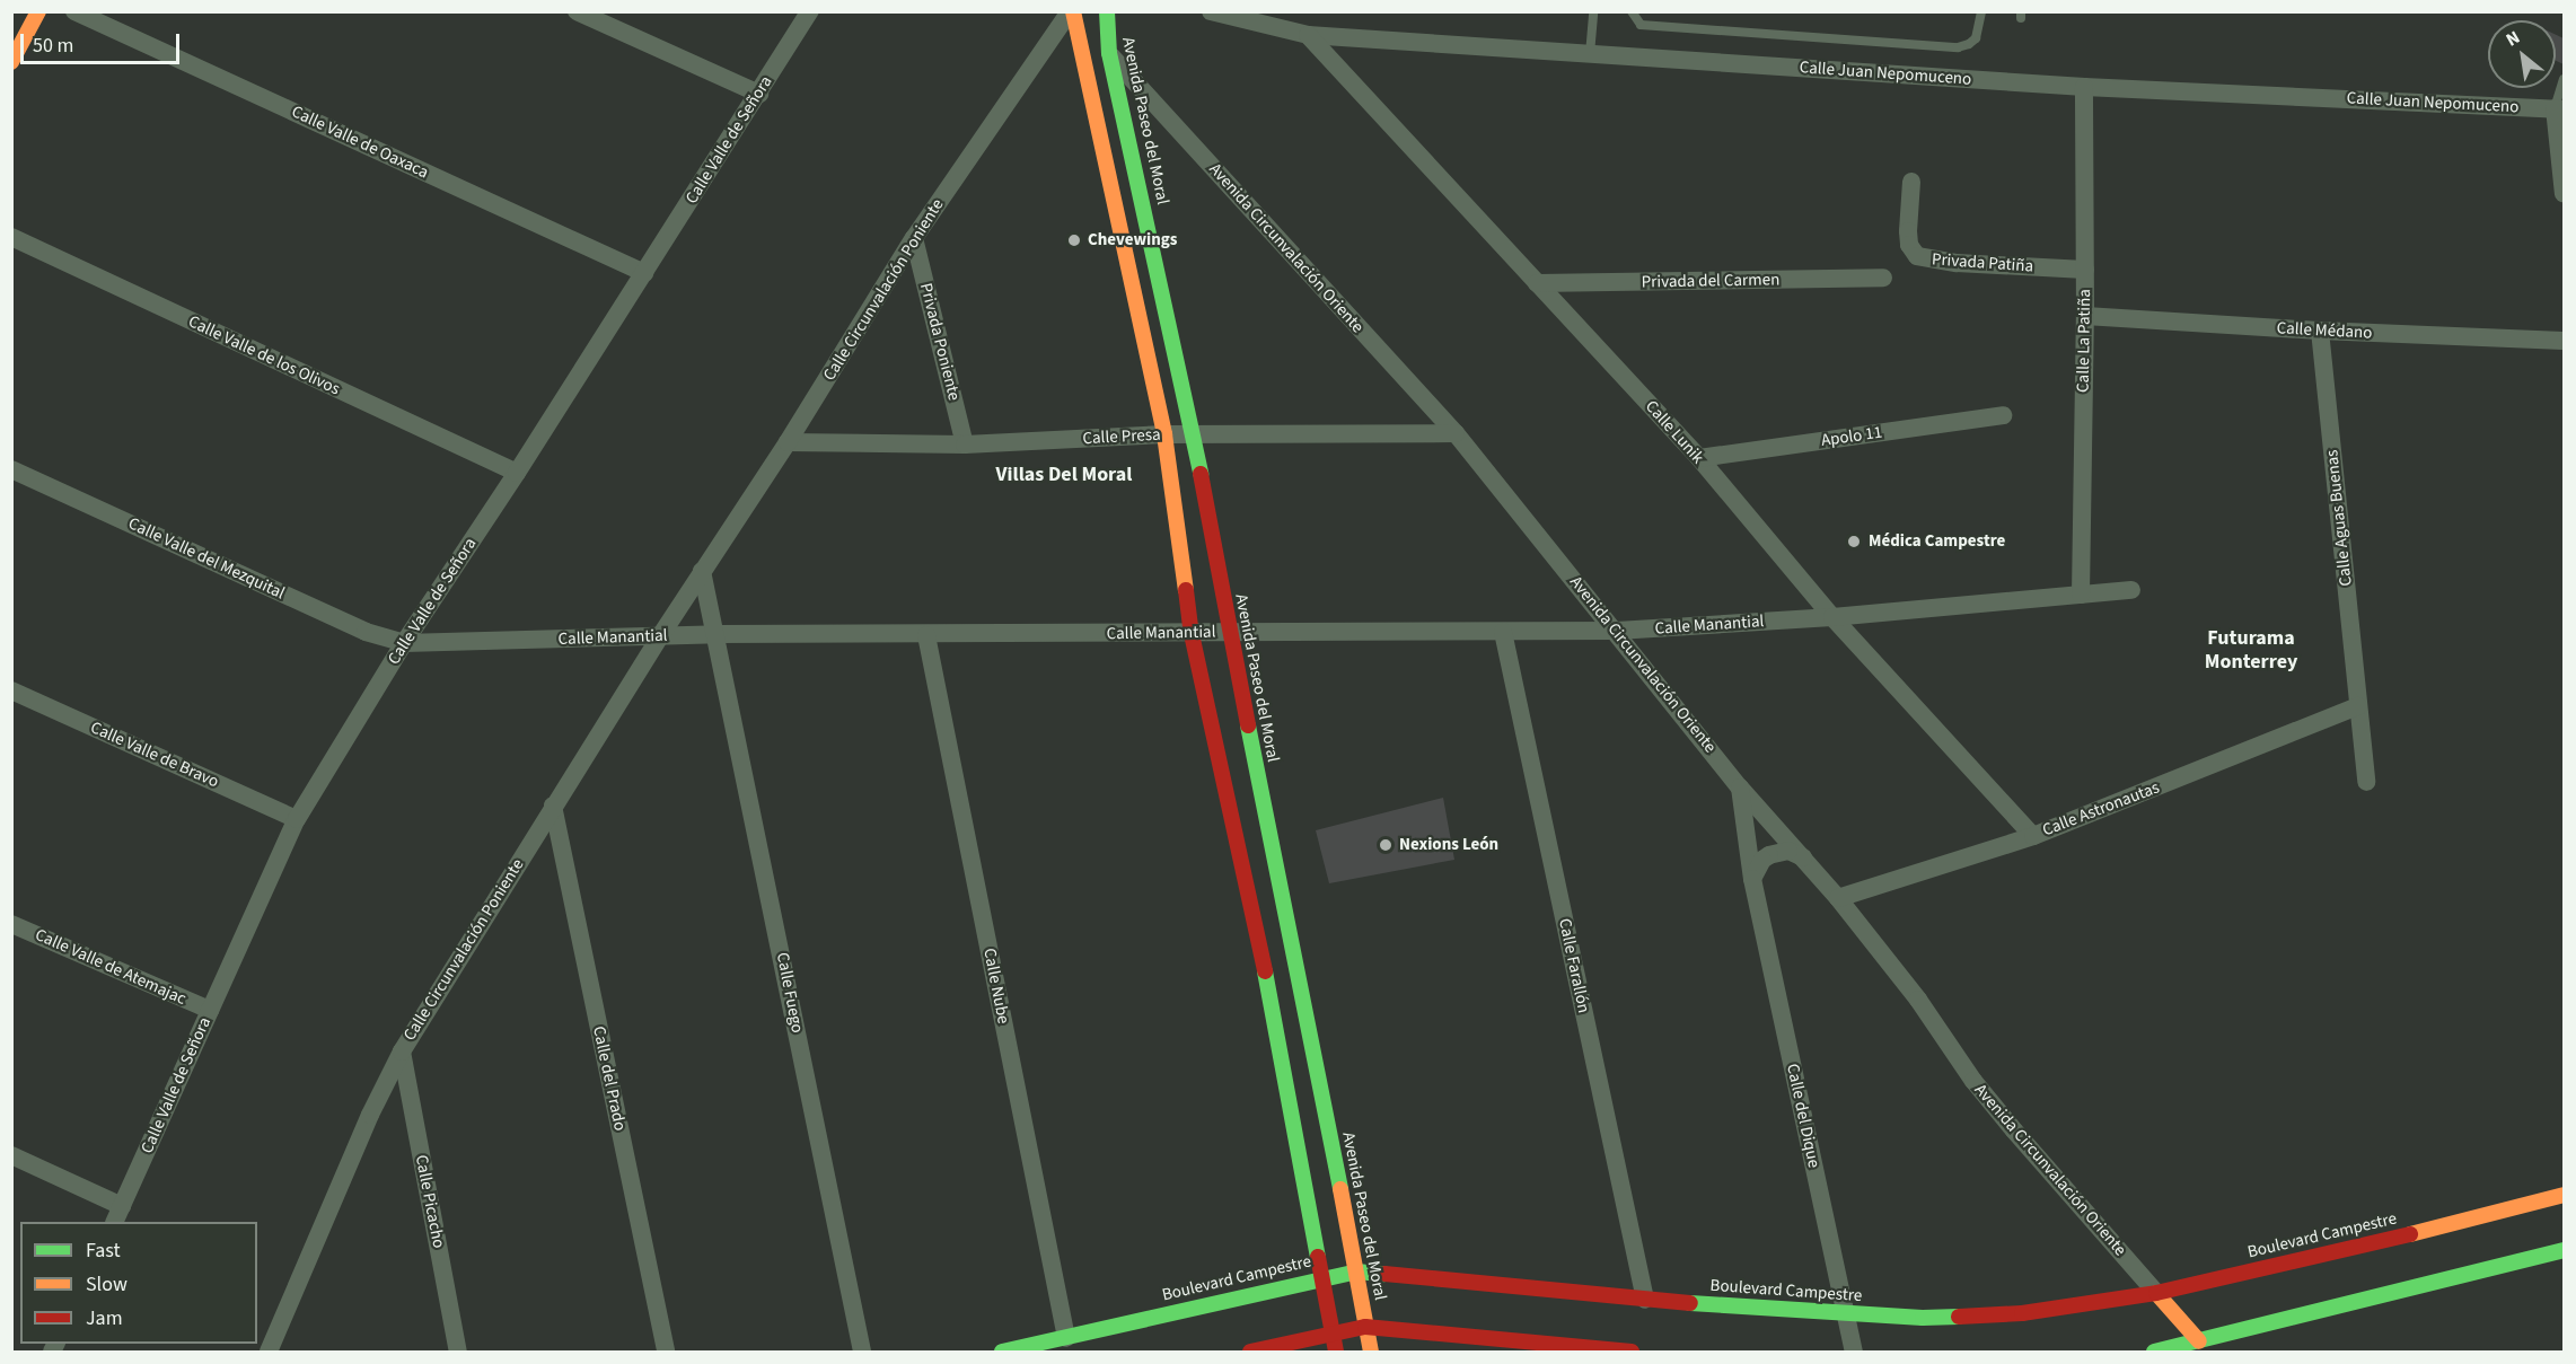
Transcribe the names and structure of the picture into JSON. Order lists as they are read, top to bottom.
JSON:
{
  "streets": {
    "street": [
      "Calle Juan Nepomuceno",
      "Avenida Paseo del Moral",
      "Calle Valle de Señora",
      "Calle Valle de Oaxaca",
      "Avenida Circunvalación Oriente",
      "Privada Patiña",
      "Privada del Carmen",
      "Calle Circunvalación Poniente",
      "Calle Médano",
      "Calle La Patiña",
      "Privada Poniente",
      "Calle Valle de los Olivos",
      "Calle Lunik",
      "Calle Presa",
      "Apolo 11",
      "Calle Aguas Buenas",
      "Calle Valle del Mezquital",
      "Calle Manantial",
      "Calle Valle de Bravo",
      "Calle Astronautas",
      "Calle Farallón",
      "Calle Valle de Atemajac",
      "Calle Nube",
      "Calle Fuego",
      "Calle del Prado",
      "Calle del Dique",
      "Calle Picacho",
      "Boulevard Campestre"
    ]
  },
  "crossings": [
    ["Calle Juan Nepomuceno", "Calle La Patiña"],
    ["Calle Juan Nepomuceno", "Calle Lunik"],
    ["Avenida Paseo del Moral", "Avenida Circunvalación Oriente"],
    ["Avenida Paseo del Moral", "Calle Presa"],
    ["Avenida Paseo del Moral", "Calle Manantial"],
    ["Avenida Paseo del Moral", "Boulevard Campestre"],
    ["Calle Valle de Señora", "Calle Valle de Oaxaca"],
    ["Calle Valle de Señora", "Calle Valle de los Olivos"],
    ["Calle Valle de Señora", "Calle Valle del Mezquital"],
    ["Calle Valle de Señora", "Calle Manantial"],
    ["Calle Valle de Señora", "Calle Valle de Bravo"],
    ["Calle Valle de Señora", "Calle Valle de Atemajac"],
    ["Avenida Circunvalación Oriente", "Calle Presa"],
    ["Avenida Circunvalación Oriente", "Calle Manantial"],
    ["Avenida Circunvalación Oriente", "Calle Astronautas"],
    ["Avenida Circunvalación Oriente", "Calle del Dique"],
    ["Avenida Circunvalación Oriente", "Boulevard Campestre"],
    ["Privada Patiña", "Calle La Patiña"],
    ["Privada del Carmen", "Calle Lunik"],
    ["Calle Circunvalación Poniente", "Privada Poniente"],
    ["Calle Circunvalación Poniente", "Calle Presa"],
    ["Calle Circunvalación Poniente", "Calle Manantial"],
    ["Calle Circunvalación Poniente", "Calle del Prado"],
    ["Calle Circunvalación Poniente", "Calle Picacho"],
    ["Calle Médano", "Calle La Patiña"],
    ["Calle Médano", "Calle Aguas Buenas"],
    ["Calle La Patiña", "Calle Manantial"],
    ["Privada Poniente", "Calle Presa"],
    ["Calle Lunik", "Apolo 11"],
    ["Calle Lunik", "Calle Manantial"],
    ["Calle Lunik", "Calle Astronautas"],
    ["Calle Aguas Buenas", "Calle Astronautas"],
    ["Calle Valle del Mezquital", "Calle Manantial"],
    ["Calle Manantial", "Calle Farallón"],
    ["Calle Manantial", "Calle Nube"],
    ["Calle Manantial", "Calle Fuego"],
    ["Calle Farallón", "Boulevard Campestre"],
    ["Calle Nube", "Boulevard Campestre"],
    ["Calle del Dique", "Boulevard Campestre"]
  ],
  "districts": ["Villas Del Moral", "Futurama Monterrey"],
  "places": ["Chevewings", "Médica Campestre", "Nexions León"],
  "legend": ["Fast", "Slow", "Jam"],
  "scale_bar": "50 m",
  "north": "top left"
}
